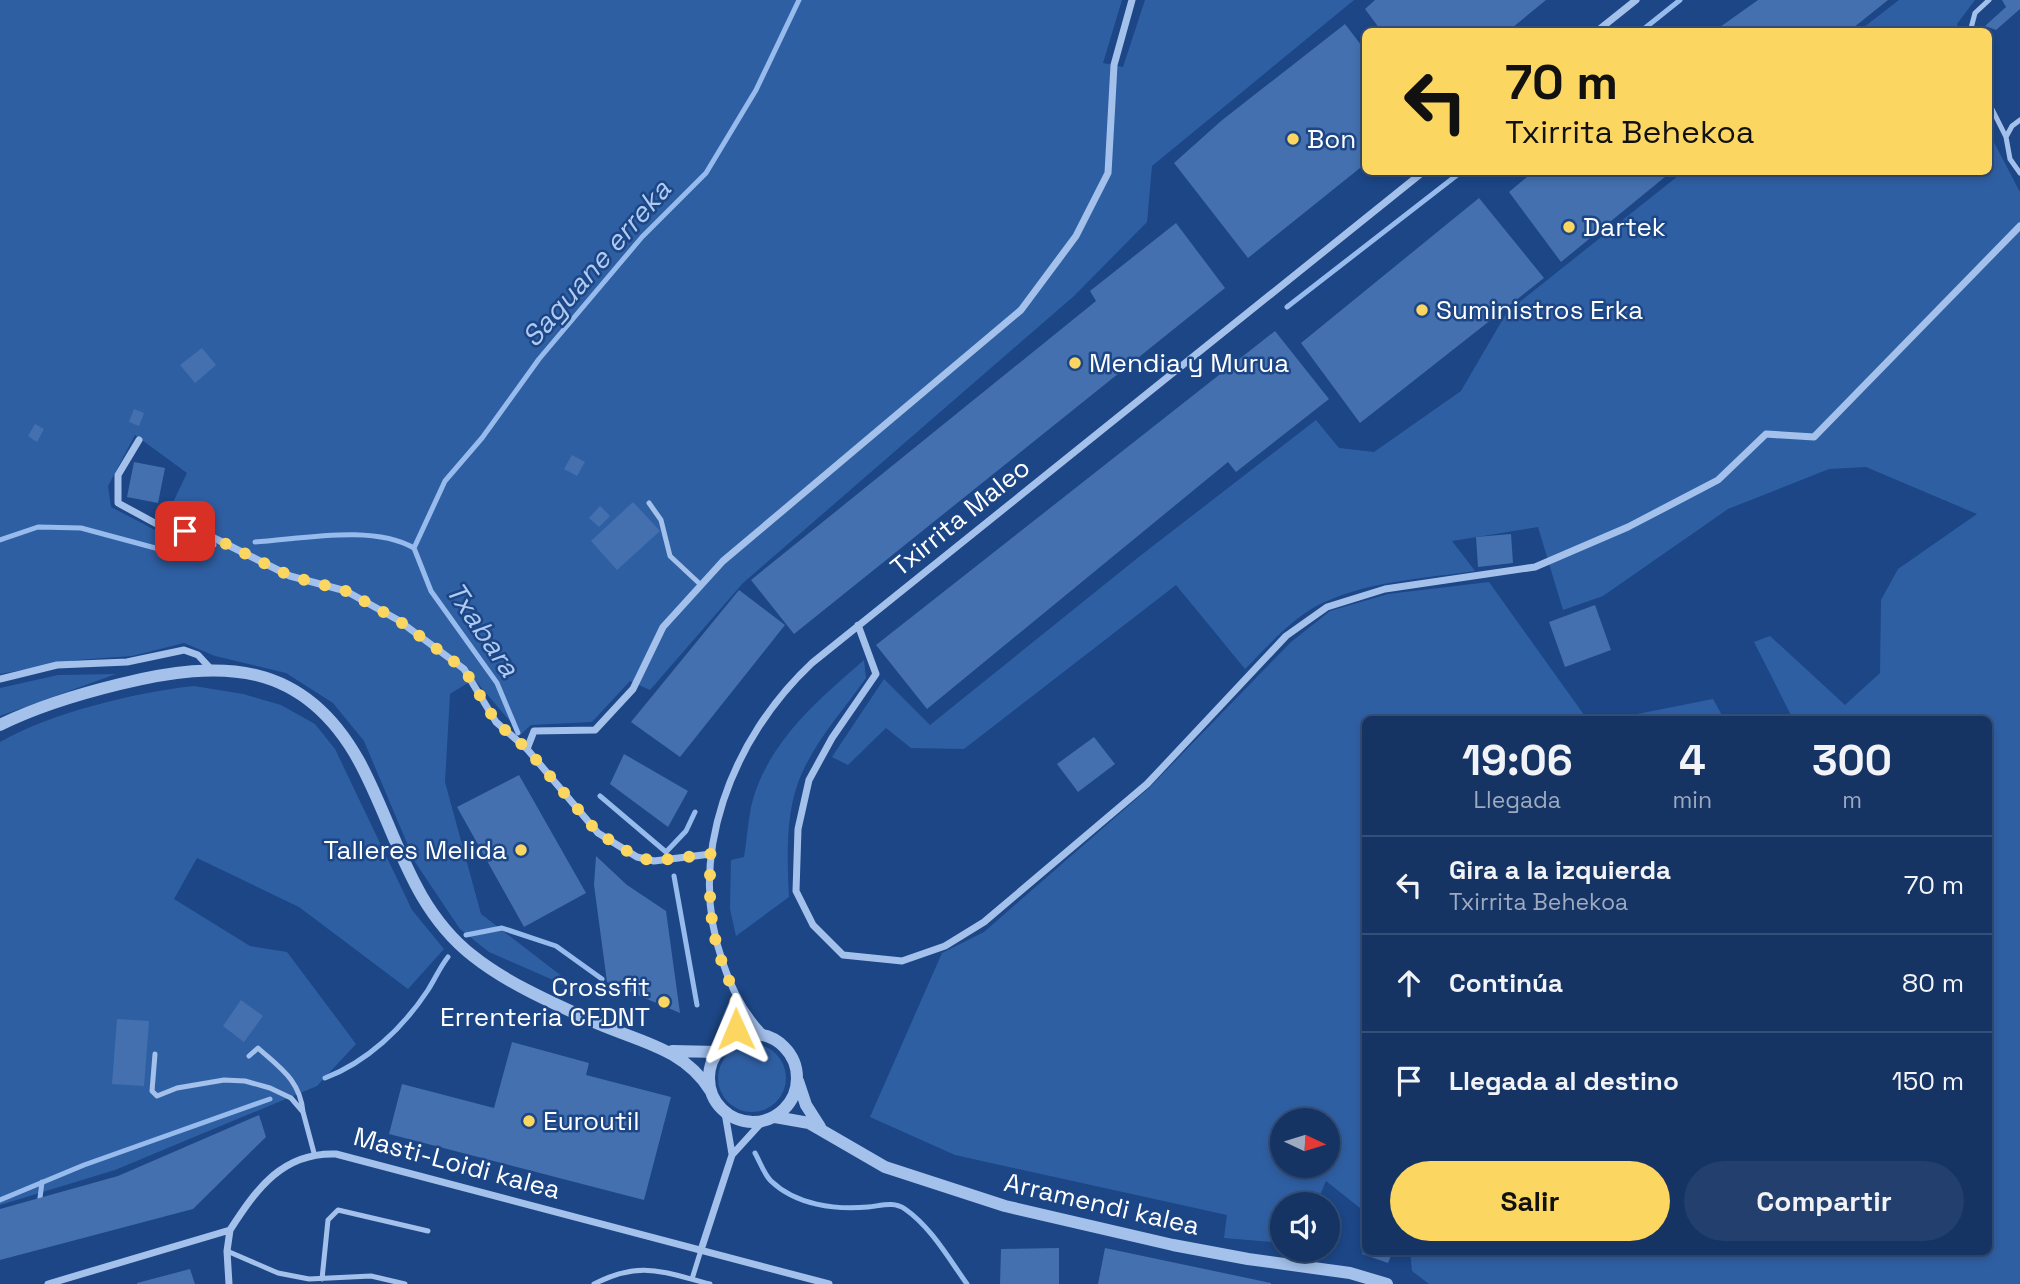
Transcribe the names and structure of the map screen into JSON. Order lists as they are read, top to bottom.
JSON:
{
  "streets": {
    "street": ["Txirrita Maleo", "Masti-Loidi kalea", "Arramendi kalea"]
  },
  "water": ["Saguane erreka", "Txabara"],
  "places": [
    "Bon",
    "Dartek",
    "Suministros Erka",
    "Mendia y Murua",
    "Talleres Melida",
    "Crossfit Errenteria CFDNT",
    "Euroutil"
  ],
  "north": "right",
  "page": {
    "turn": ["70 m", "Txirrita Behekoa"],
    "eta": [
      "19:06",
      "Llegada",
      "4",
      "min",
      "300",
      "m"
    ],
    "list": [
      {
        "name": "Gira a la izquierda",
        "note": "Txirrita Behekoa",
        "value": "70 m"
      },
      {
        "name": "Continúa",
        "value": "80 m"
      },
      {
        "name": "Llegada al destino",
        "value": "150 m"
      }
    ],
    "buttons": ["Salir", "Compartir"]
  }
}
